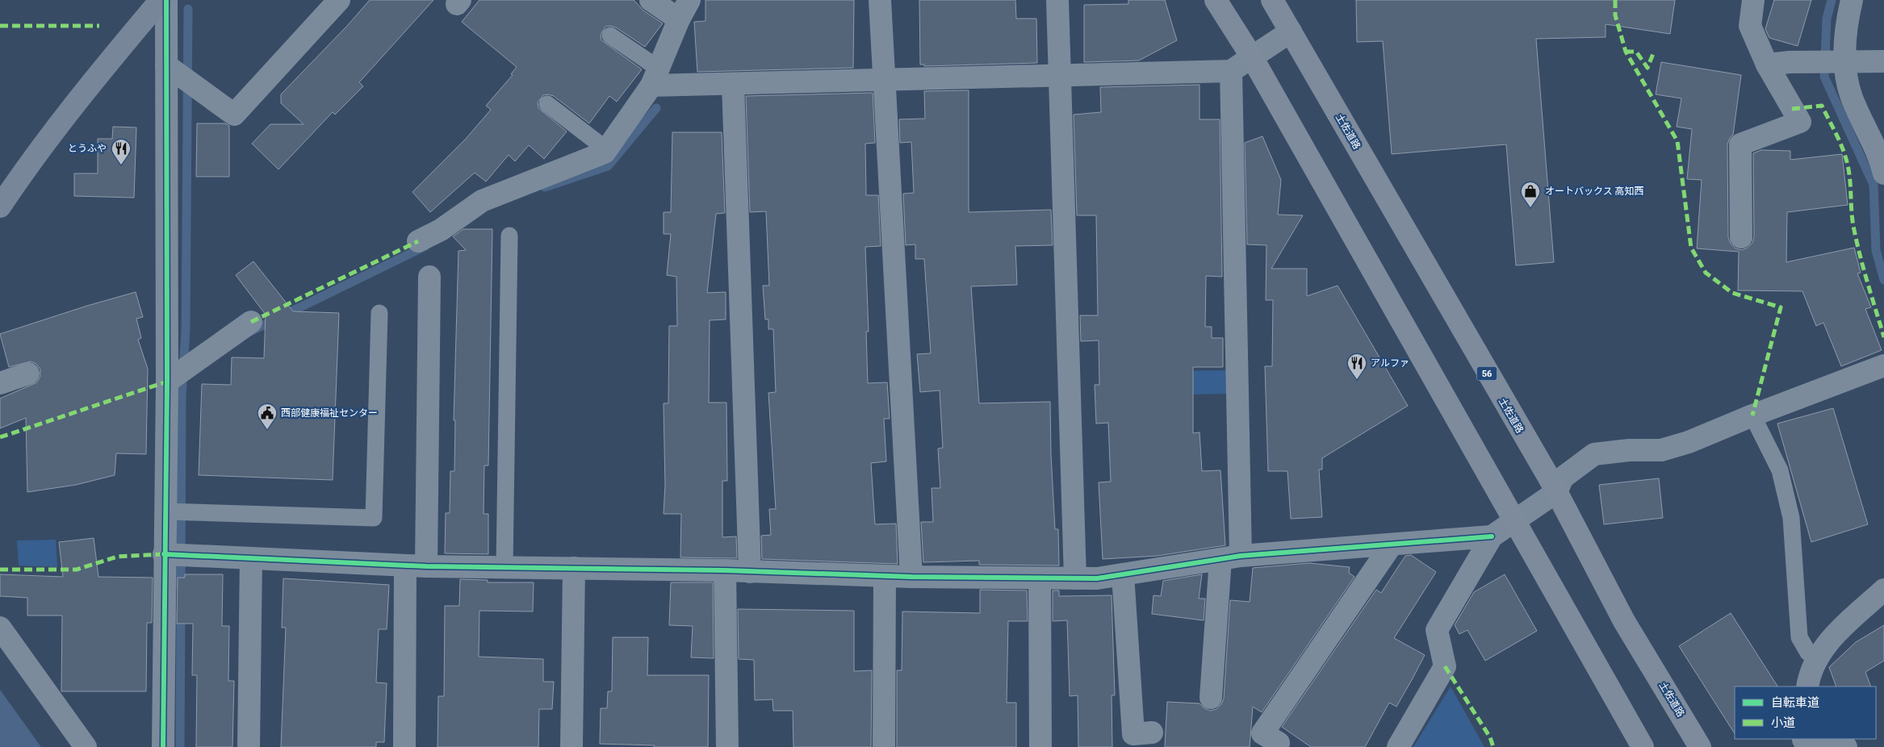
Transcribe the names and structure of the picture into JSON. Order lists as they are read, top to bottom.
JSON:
{
  "streets": {
    "highway": ["土佐道路", "56"]
  },
  "places": {
    "restaurant": ["とうふや", "アルファ"],
    "shop": ["オートバックス 高知西"],
    "public building": ["西部健康福祉センター"]
  },
  "legend": ["自転車道", "小道"]
}
